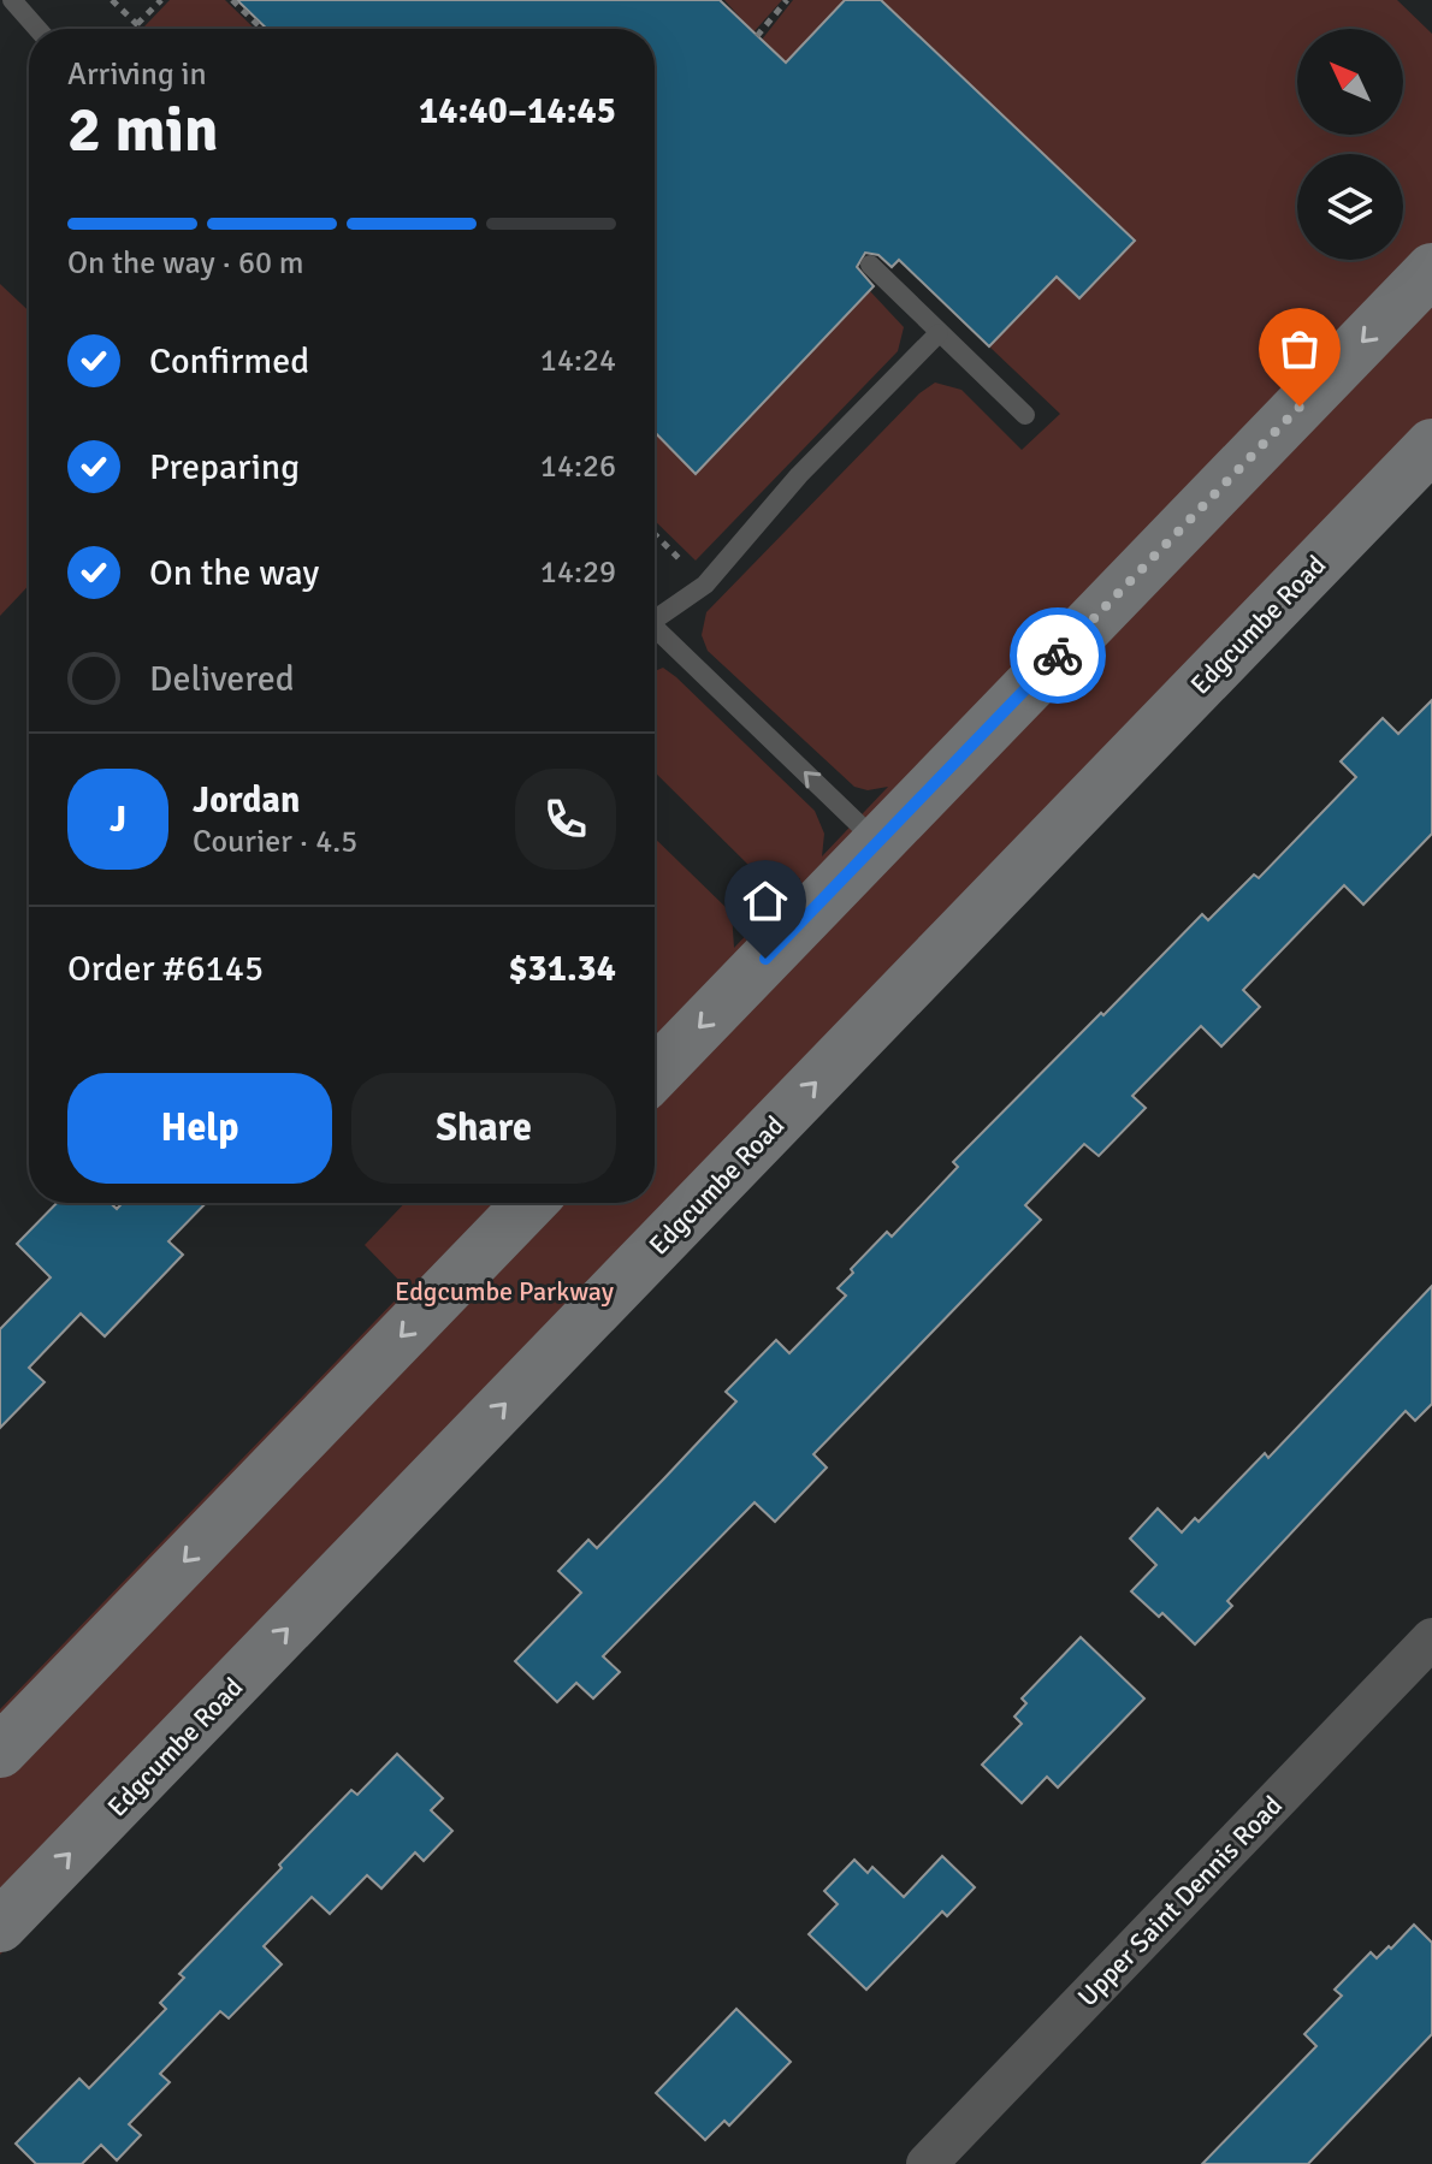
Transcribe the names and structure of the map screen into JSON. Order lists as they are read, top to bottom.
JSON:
{
  "streets": {
    "street": ["Edgcumbe Road", "Upper Saint Dennis Road"]
  },
  "parks": ["Edgcumbe Parkway"],
  "north": "top left",
  "page": {
    "heading": ["2 min", "Arriving in", "14:40–14:45"],
    "panel": [
      "Jordan",
      "Courier · 4.5",
      "Order #6145",
      "$31.34"
    ],
    "bar": "On the way · 60 m",
    "list": [
      ["Confirmed", "14:24"],
      ["Preparing", "14:26"],
      ["On the way", "14:29"],
      "Delivered"
    ],
    "round": "J",
    "buttons": ["Help", "Share"]
  }
}
